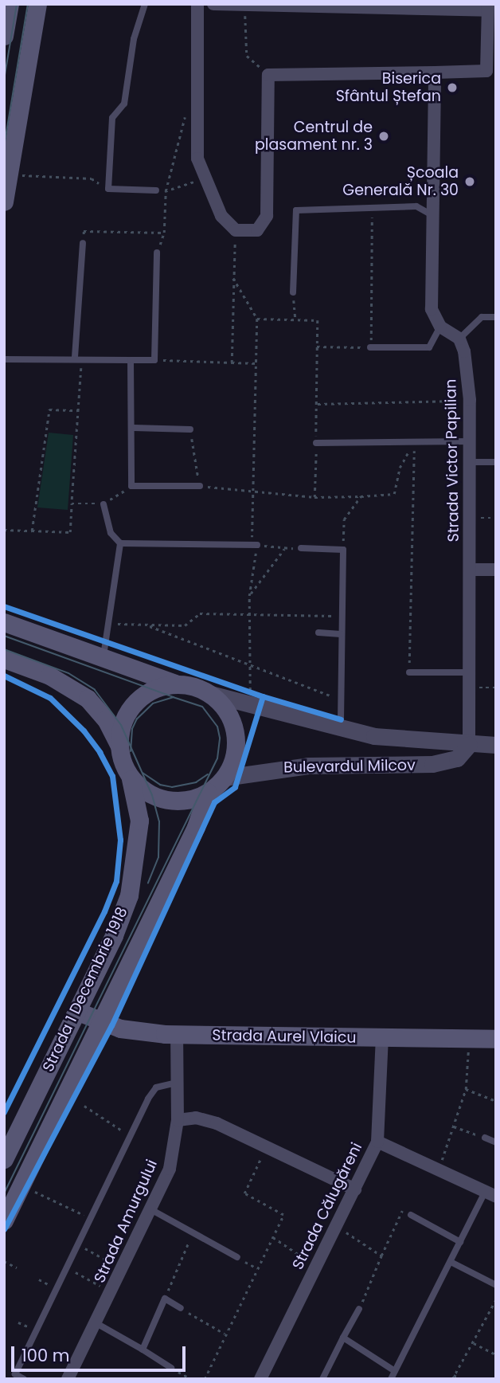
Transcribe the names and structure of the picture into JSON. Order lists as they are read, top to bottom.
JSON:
{
  "streets": {
    "main road": ["Strada 1 Decembrie 1918", "Strada Aurel Vlaicu"],
    "street": [
      "Strada Victor Papilian",
      "Bulevardul Milcov",
      "Strada Călugăreni",
      "Strada Amurgului"
    ]
  },
  "crossings": [
    ["Strada Victor Papilian", "Bulevardul Milcov"],
    ["Bulevardul Milcov", "Strada 1 Decembrie 1918"],
    ["Strada 1 Decembrie 1918", "Strada Aurel Vlaicu"],
    ["Strada Aurel Vlaicu", "Strada Călugăreni"],
    ["Strada Aurel Vlaicu", "Strada Amurgului"]
  ],
  "places": ["Biserica Sfântul Ștefan", "Centrul de plasament nr. 3", "Școala Generală Nr. 30"],
  "scale_bar": "100 m"
}
